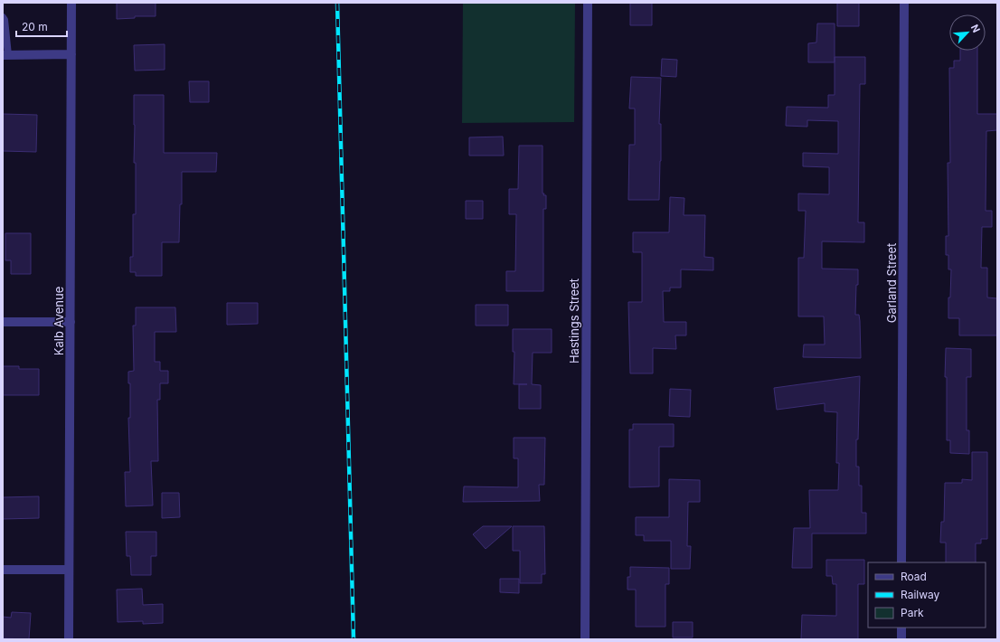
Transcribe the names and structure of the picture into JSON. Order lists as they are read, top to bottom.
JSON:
{
  "streets": {
    "street": ["Garland Street", "Kalb Avenue", "Hastings Street"]
  },
  "legend": ["Road", "Railway", "Park"],
  "scale_bar": "20 m",
  "north": "top right"
}
